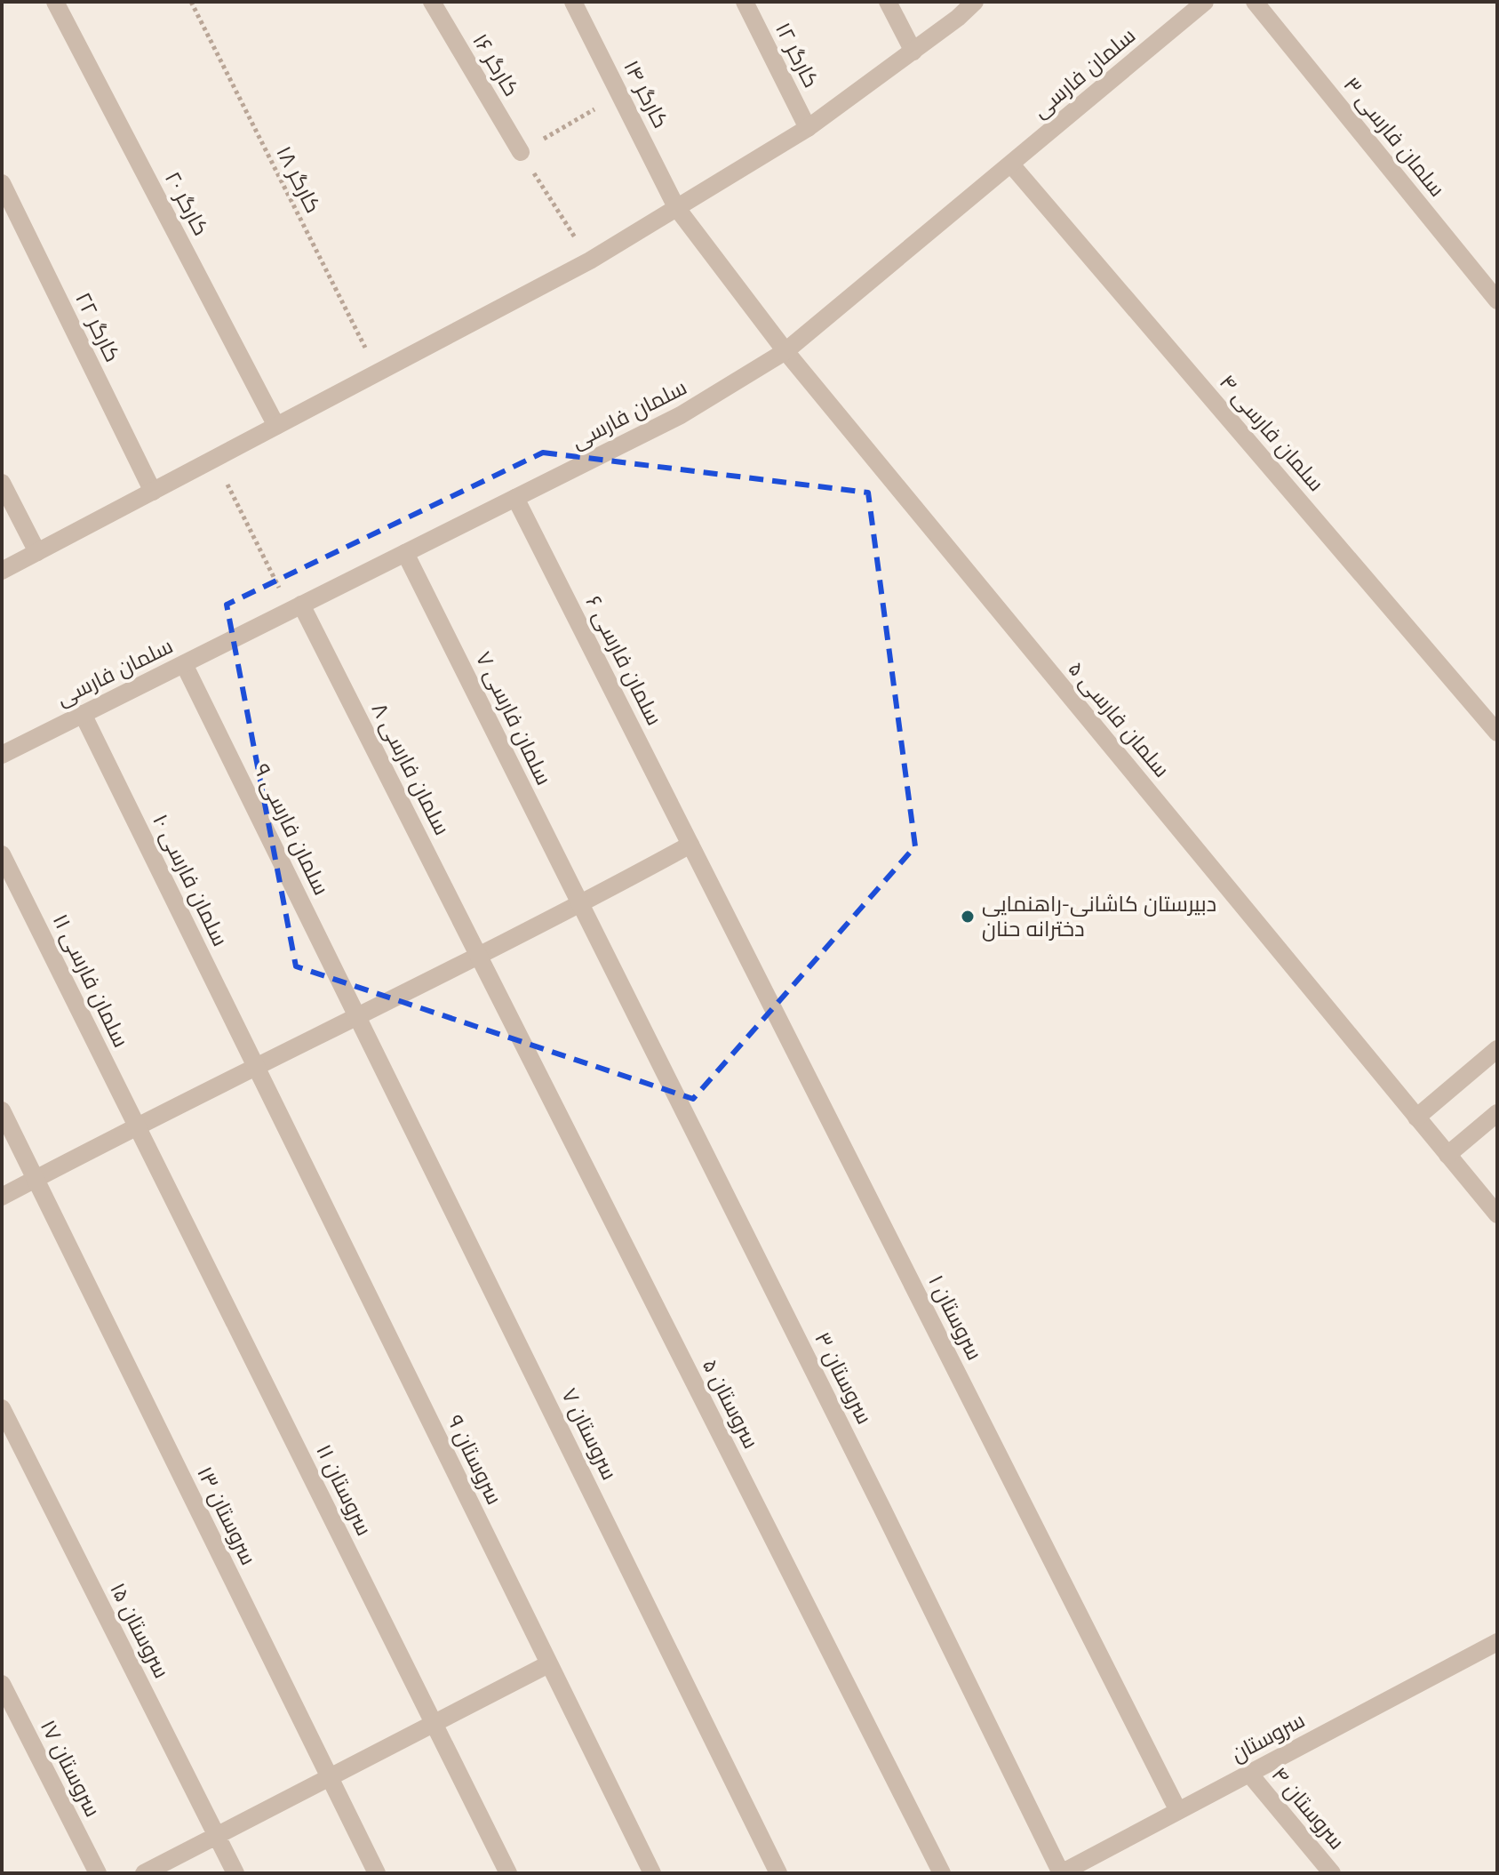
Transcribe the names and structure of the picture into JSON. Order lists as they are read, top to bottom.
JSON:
{
  "streets": {
    "street": [
      "کارگر ۱۲",
      "کارگر ۱۶",
      "سلمان فارسی",
      "کارگر ۱۴",
      "سلمان فارسی ۳",
      "کارگر ۲۰",
      "کارگر ۲۲",
      "سلمان فارسی ۴",
      "سلمان فارسی ۶",
      "سلمان فارسی ۷",
      "سلمان فارسی ۵",
      "سلمان فارسی ۸",
      "سلمان فارسی ۹",
      "سلمان فارسی ۱۰",
      "سلمان فارسی ۱۱",
      "سروستان ۱",
      "سروستان ۳",
      "سروستان ۵",
      "سروستان ۷",
      "سروستان ۹",
      "سروستان ۱۱",
      "سروستان ۱۳",
      "سروستان ۱۵",
      "سروستان",
      "سروستان ۱۷",
      "سروستان ۴"
    ],
    "path": ["کارگر ۱۸"]
  },
  "crossings": [
    ["سلمان فارسی", "کارگر ۱۴"],
    ["سلمان فارسی", "سلمان فارسی ۴"],
    ["سلمان فارسی", "سلمان فارسی ۶"],
    ["سلمان فارسی", "سلمان فارسی ۷"],
    ["سلمان فارسی", "سلمان فارسی ۵"],
    ["سلمان فارسی", "سلمان فارسی ۸"],
    ["سلمان فارسی", "سلمان فارسی ۹"],
    ["سلمان فارسی", "سلمان فارسی ۱۰"],
    ["کارگر ۱۴", "سلمان فارسی ۵"],
    ["سلمان فارسی ۶", "سروستان ۱"],
    ["سلمان فارسی ۷", "سروستان ۳"],
    ["سلمان فارسی ۸", "سروستان ۵"],
    ["سلمان فارسی ۹", "سروستان ۷"],
    ["سلمان فارسی ۱۰", "سروستان ۹"],
    ["سلمان فارسی ۱۱", "سروستان ۱۱"],
    ["سروستان ۱", "سروستان"],
    ["سروستان ۳", "سروستان"],
    ["سروستان", "سروستان ۴"]
  ],
  "places": ["دبیرستان کاشانی-راهنمایی دخترانه حنان"]
}
